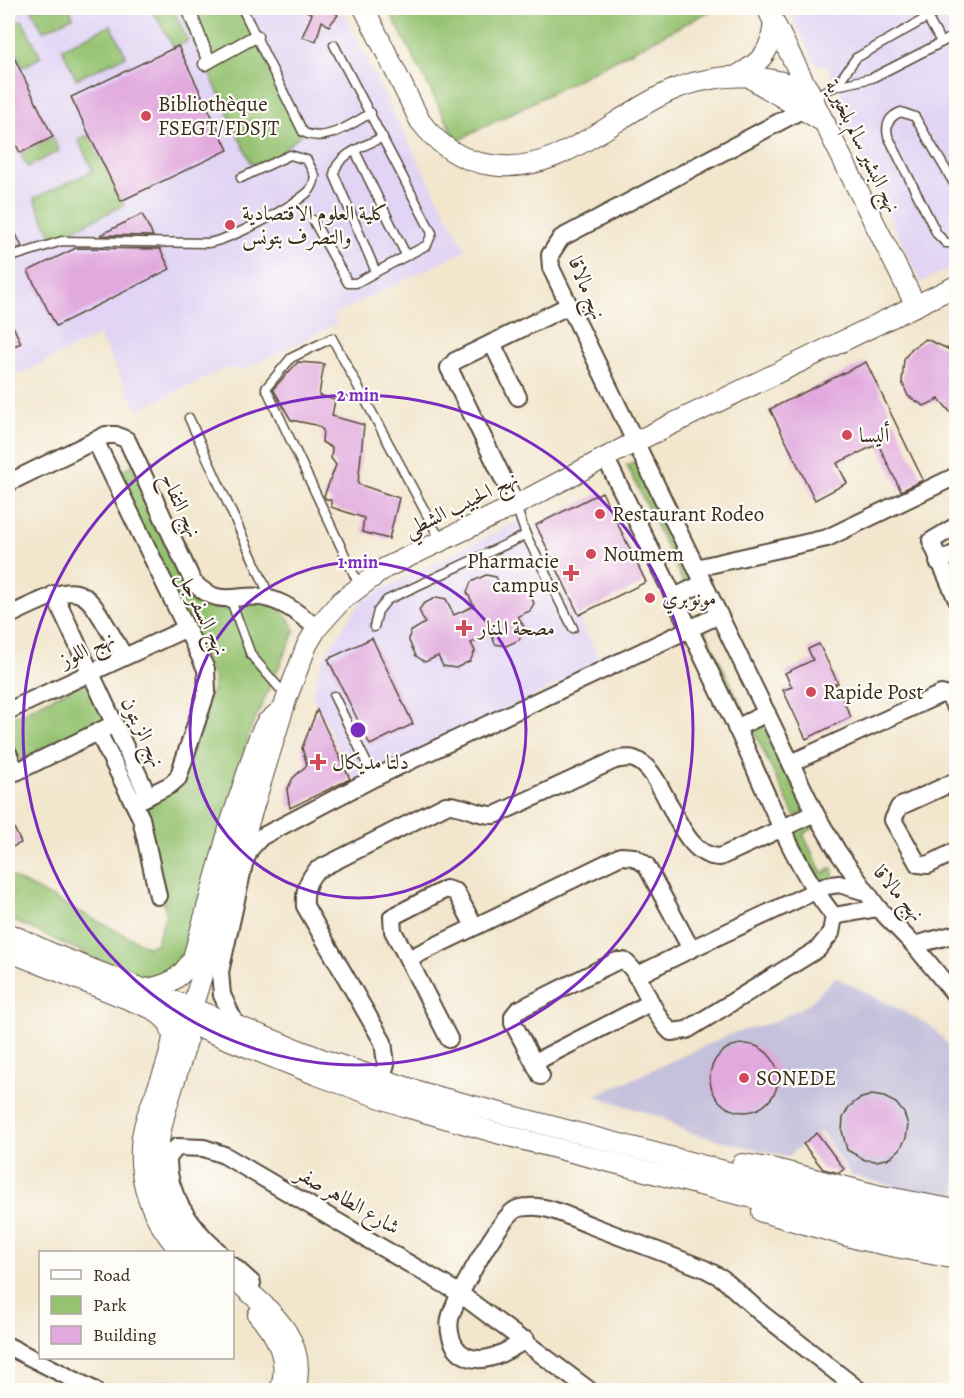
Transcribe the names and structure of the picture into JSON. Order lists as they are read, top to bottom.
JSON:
{
  "streets": {
    "street": [
      "نهج البشير سالم بلخيرية",
      "نهج مالاقا",
      "نهج الحبيب الشطي",
      "نهج التفاح",
      "نهج السفرجل",
      "نهج اللوز",
      "نهج الزيتون",
      "شارع الطاهر صفر"
    ]
  },
  "crossings": [
    ["نهج البشير سالم بلخيرية", "نهج مالاقا"],
    ["نهج البشير سالم بلخيرية", "نهج الحبيب الشطي"],
    ["نهج مالاقا", "نهج الحبيب الشطي"],
    ["نهج التفاح", "نهج السفرجل"],
    ["نهج السفرجل", "نهج اللوز"],
    ["نهج السفرجل", "نهج الزيتون"],
    ["نهج اللوز", "نهج الزيتون"]
  ],
  "places": {
    "other": [
      "Bibliothèque FSEGT/FDSJT",
      "كلية العلوم الاقتصادية والتصرف بتونس",
      "أليسا",
      "Restaurant Rodeo",
      "Noumem",
      "مونوبري",
      "Rapide Post",
      "SONEDE"
    ],
    "health": ["Pharmacie campus", "مصحة المنار", "دلتا مديكال"]
  },
  "legend": ["Road", "Park", "Building"],
  "rings": ["2 min", "1 min"]
}
